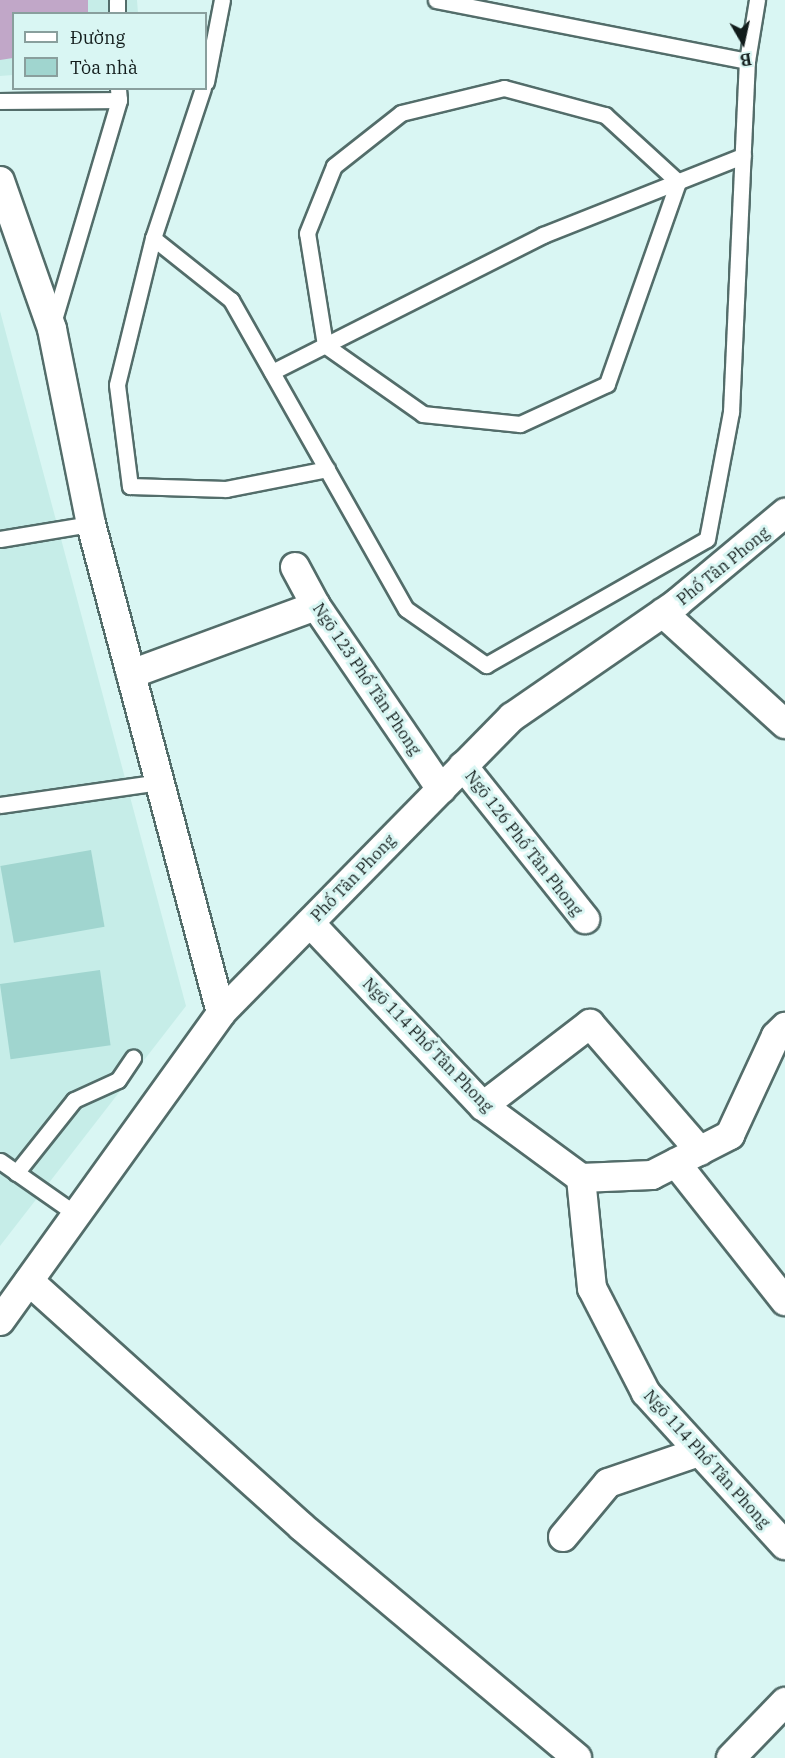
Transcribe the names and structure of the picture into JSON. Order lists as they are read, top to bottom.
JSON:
{
  "streets": {
    "street": [
      "Phố Tân Phong",
      "Ngõ 123 Phố Tân Phong",
      "Ngõ 126 Phố Tân Phong",
      "Ngõ 114 Phố Tân Phong"
    ]
  },
  "crossings": [
    ["Phố Tân Phong", "Ngõ 123 Phố Tân Phong"],
    ["Phố Tân Phong", "Ngõ 126 Phố Tân Phong"],
    ["Phố Tân Phong", "Ngõ 114 Phố Tân Phong"]
  ],
  "legend": ["Đường", "Tòa nhà"],
  "north": "bottom"
}
